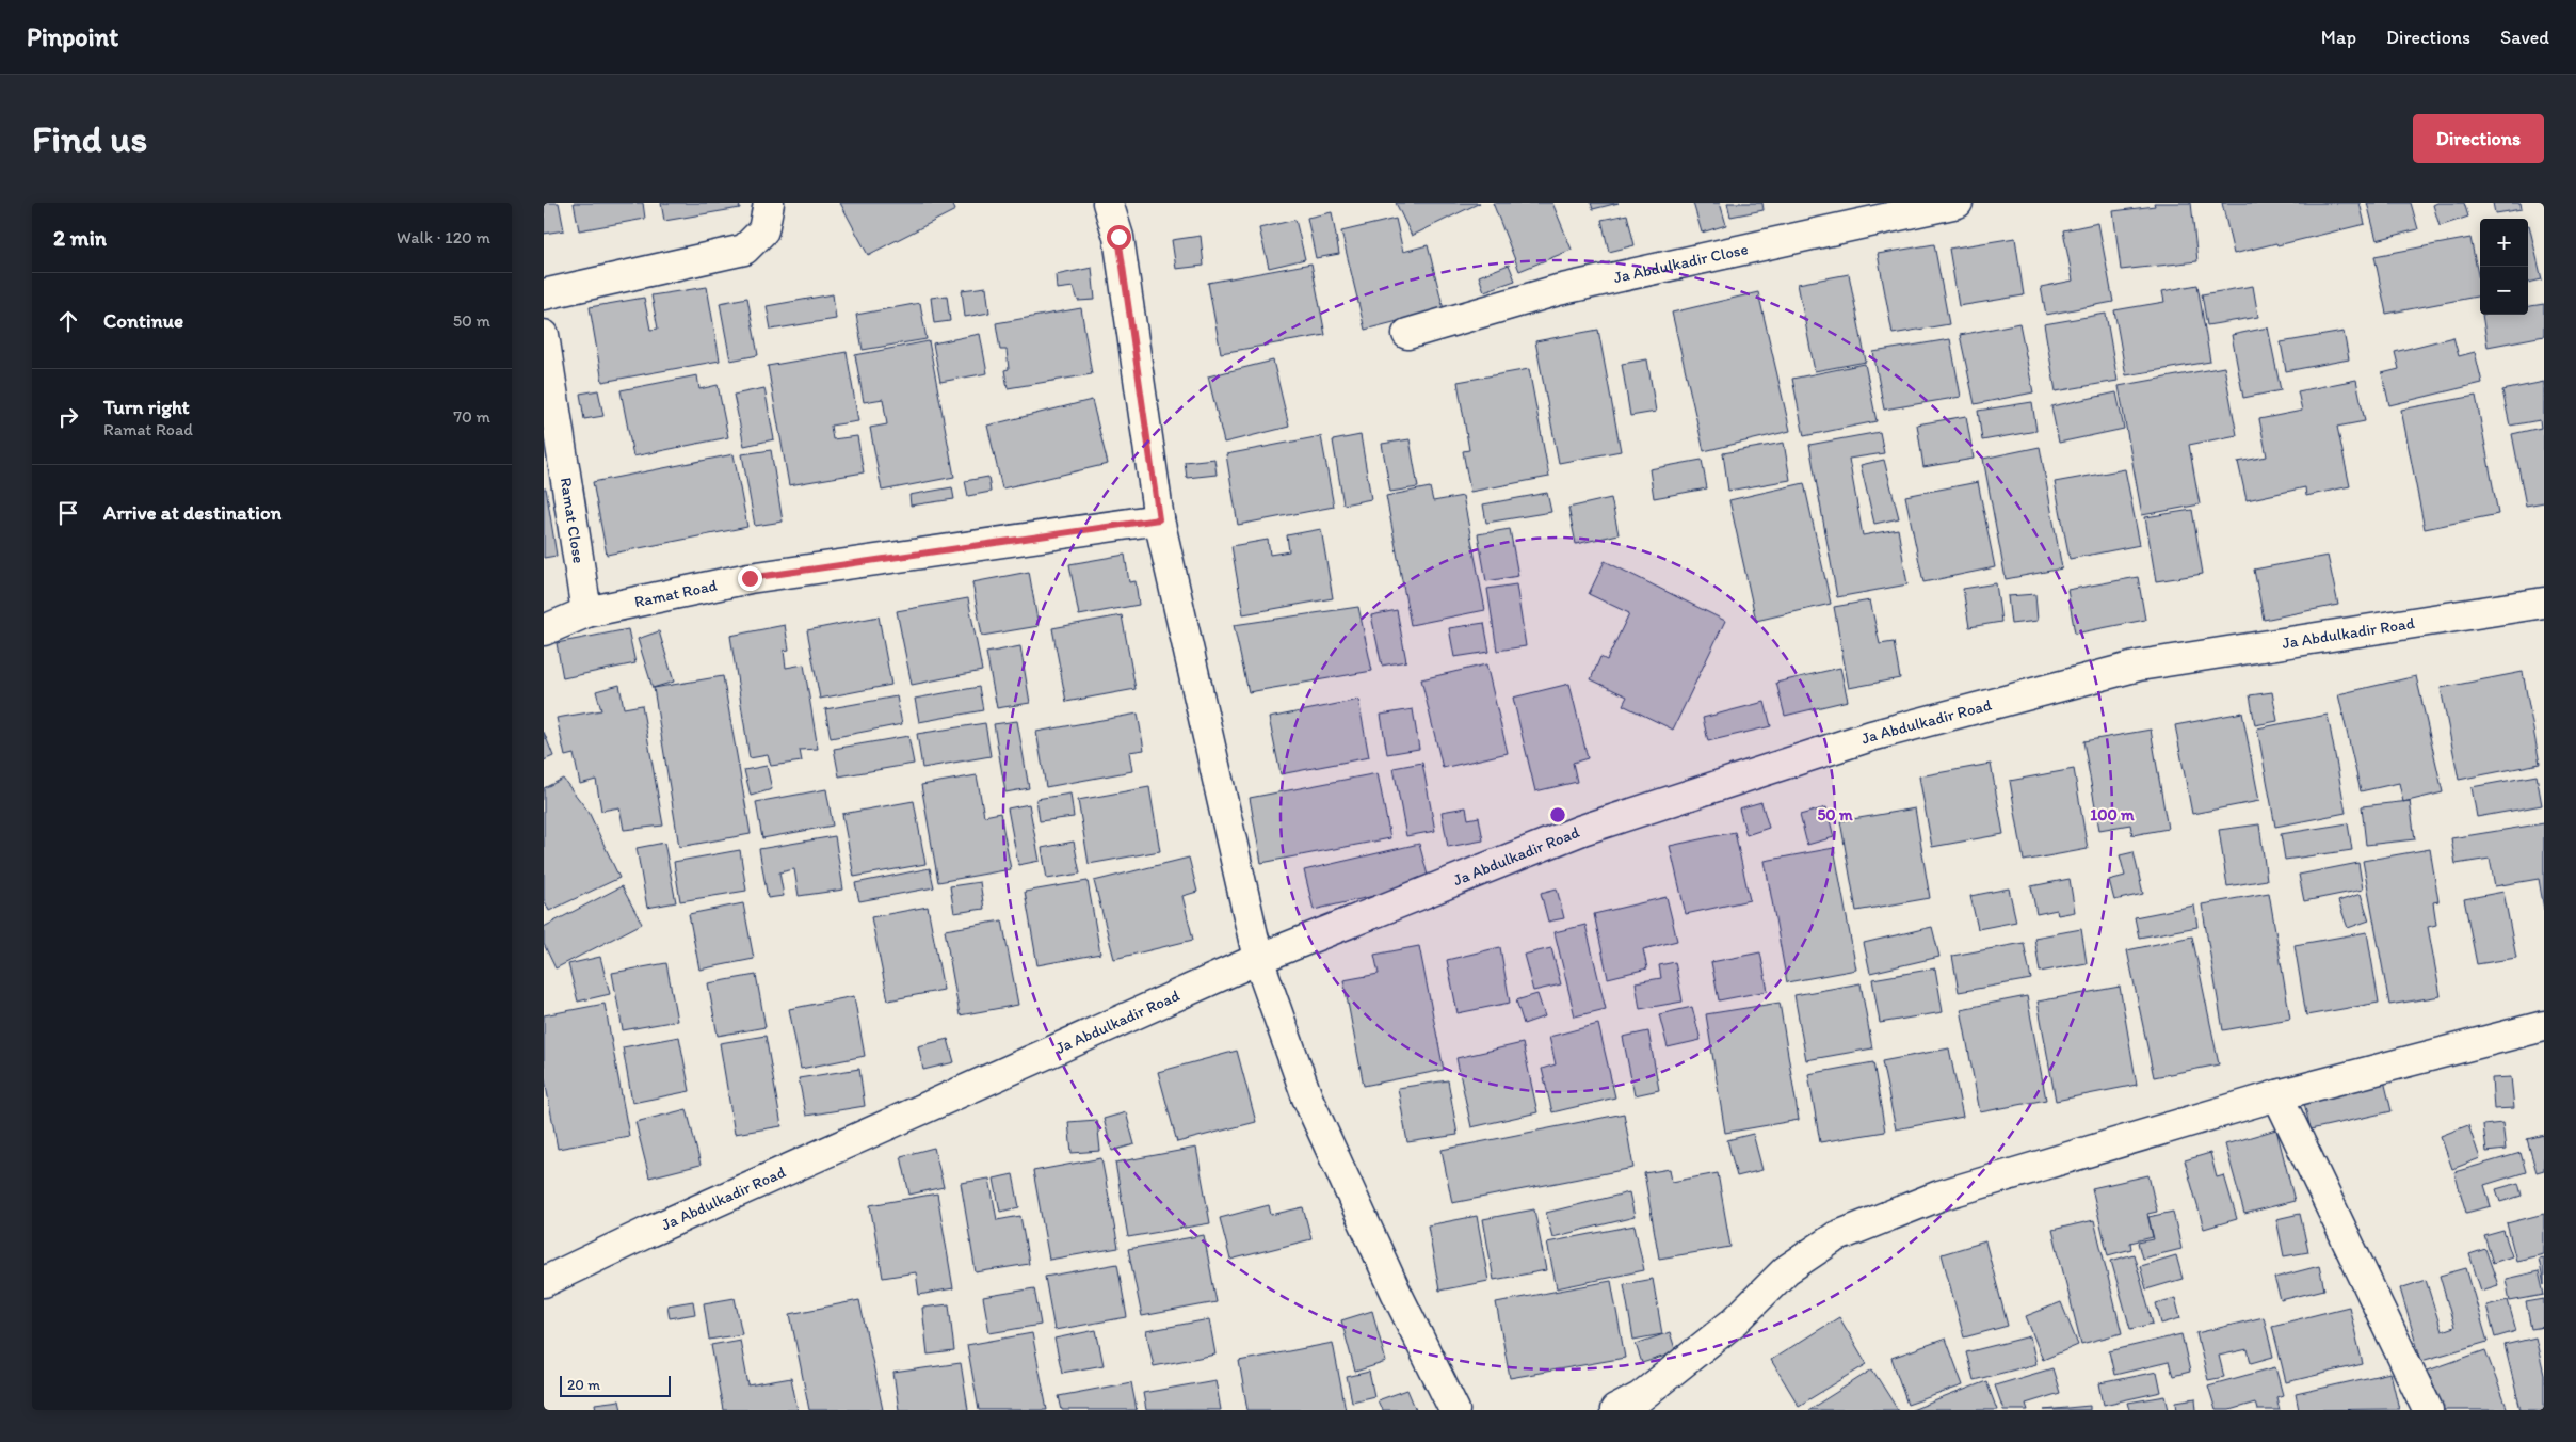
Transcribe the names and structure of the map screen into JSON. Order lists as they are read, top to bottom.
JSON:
{
  "streets": {
    "street": [
      "Ja Abdulkadir Close",
      "Ramat Close",
      "Ramat Road",
      "Ja Abdulkadir Road"
    ]
  },
  "crossings": [
    ["Ramat Close", "Ramat Road"]
  ],
  "scale_bar": "20 m",
  "page": {
    "header": "Pinpoint",
    "nav": ["Map", "Directions", "Saved"],
    "buttons": "Directions",
    "title": "Find us",
    "heading": ["2 min", "Walk · 120 m"],
    "map_buttons": ["+", "−"],
    "list": [
      ["Continue", "50 m"],
      ["Turn right", "Ramat Road", "70 m"],
      "Arrive at destination"
    ],
    "scale": "20 m"
  },
  "rings": ["50 m", "100 m"]
}
